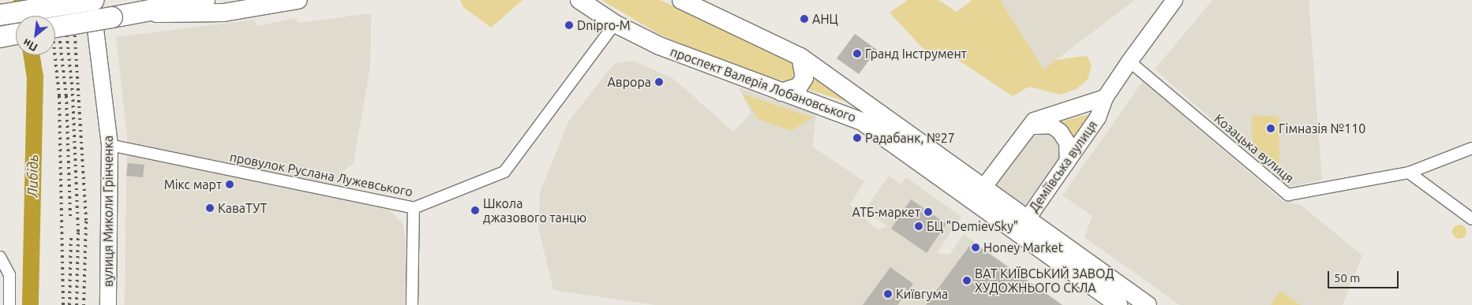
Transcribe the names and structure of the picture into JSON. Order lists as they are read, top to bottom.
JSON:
{
  "streets": {
    "main road": ["проспект Валерія Лобановського"],
    "street": [
      "Козацька вулиця",
      "Деміївська вулиця",
      "провулок Руслана Лужевського",
      "вулиця Миколи Грінченка"
    ]
  },
  "crossings": [
    ["проспект Валерія Лобановського", "Деміївська вулиця"],
    ["проспект Валерія Лобановського", "провулок Руслана Лужевського"],
    ["Козацька вулиця", "Деміївська вулиця"],
    ["провулок Руслана Лужевського", "вулиця Миколи Грінченка"]
  ],
  "water": ["Либідь"],
  "places": [
    "АНЦ",
    "Dnipro-M",
    "Гранд Інструмент",
    "Аврора",
    "Гімназія №110",
    "Радабанк, №27",
    "Мікс март",
    "КаваТУТ",
    "Школа джазового танцю",
    "АТБ-маркет",
    "БЦ \"DemievSky\"",
    "Honey Market",
    "ВАТ КИЇВСЬКИЙ ЗАВОД ХУДОЖНЬОГО СКЛА",
    "Київгума"
  ],
  "scale_bar": "50 m",
  "north": "bottom left"
}
